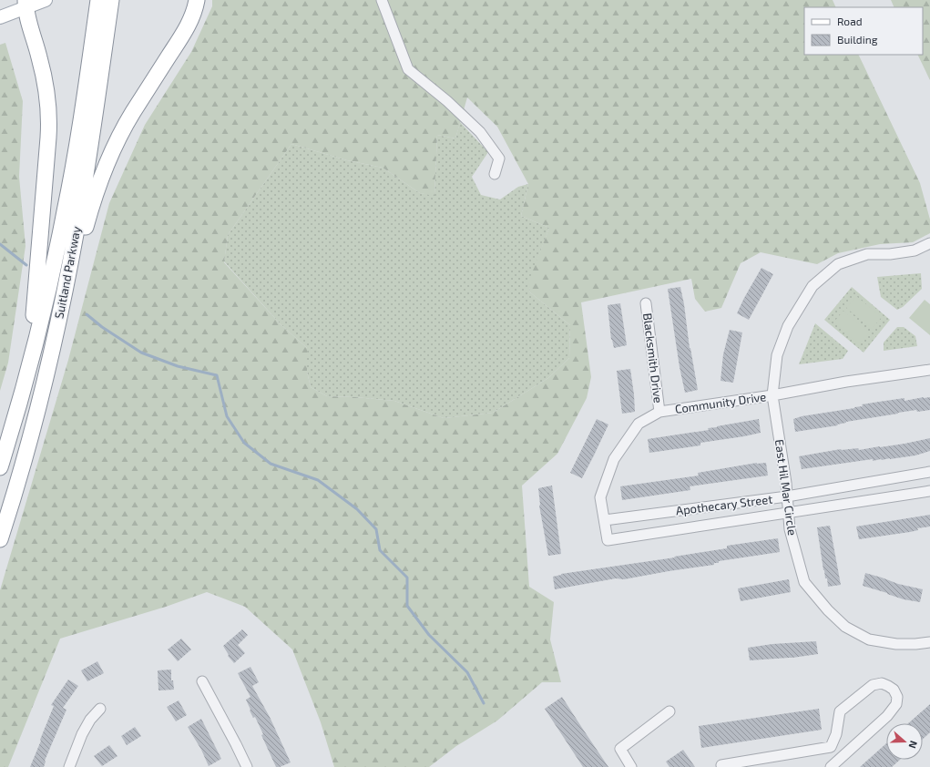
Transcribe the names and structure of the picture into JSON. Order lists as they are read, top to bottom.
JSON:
{
  "streets": {
    "highway": ["Suitland Parkway"],
    "street": [
      "Blacksmith Drive",
      "Community Drive",
      "East Hil Mar Circle",
      "Apothecary Street"
    ]
  },
  "crossings": [
    ["Blacksmith Drive", "Community Drive"],
    ["Community Drive", "East Hil Mar Circle"],
    ["Community Drive", "Apothecary Street"],
    ["East Hil Mar Circle", "Apothecary Street"]
  ],
  "legend": ["Road", "Building"],
  "north": "right"
}
